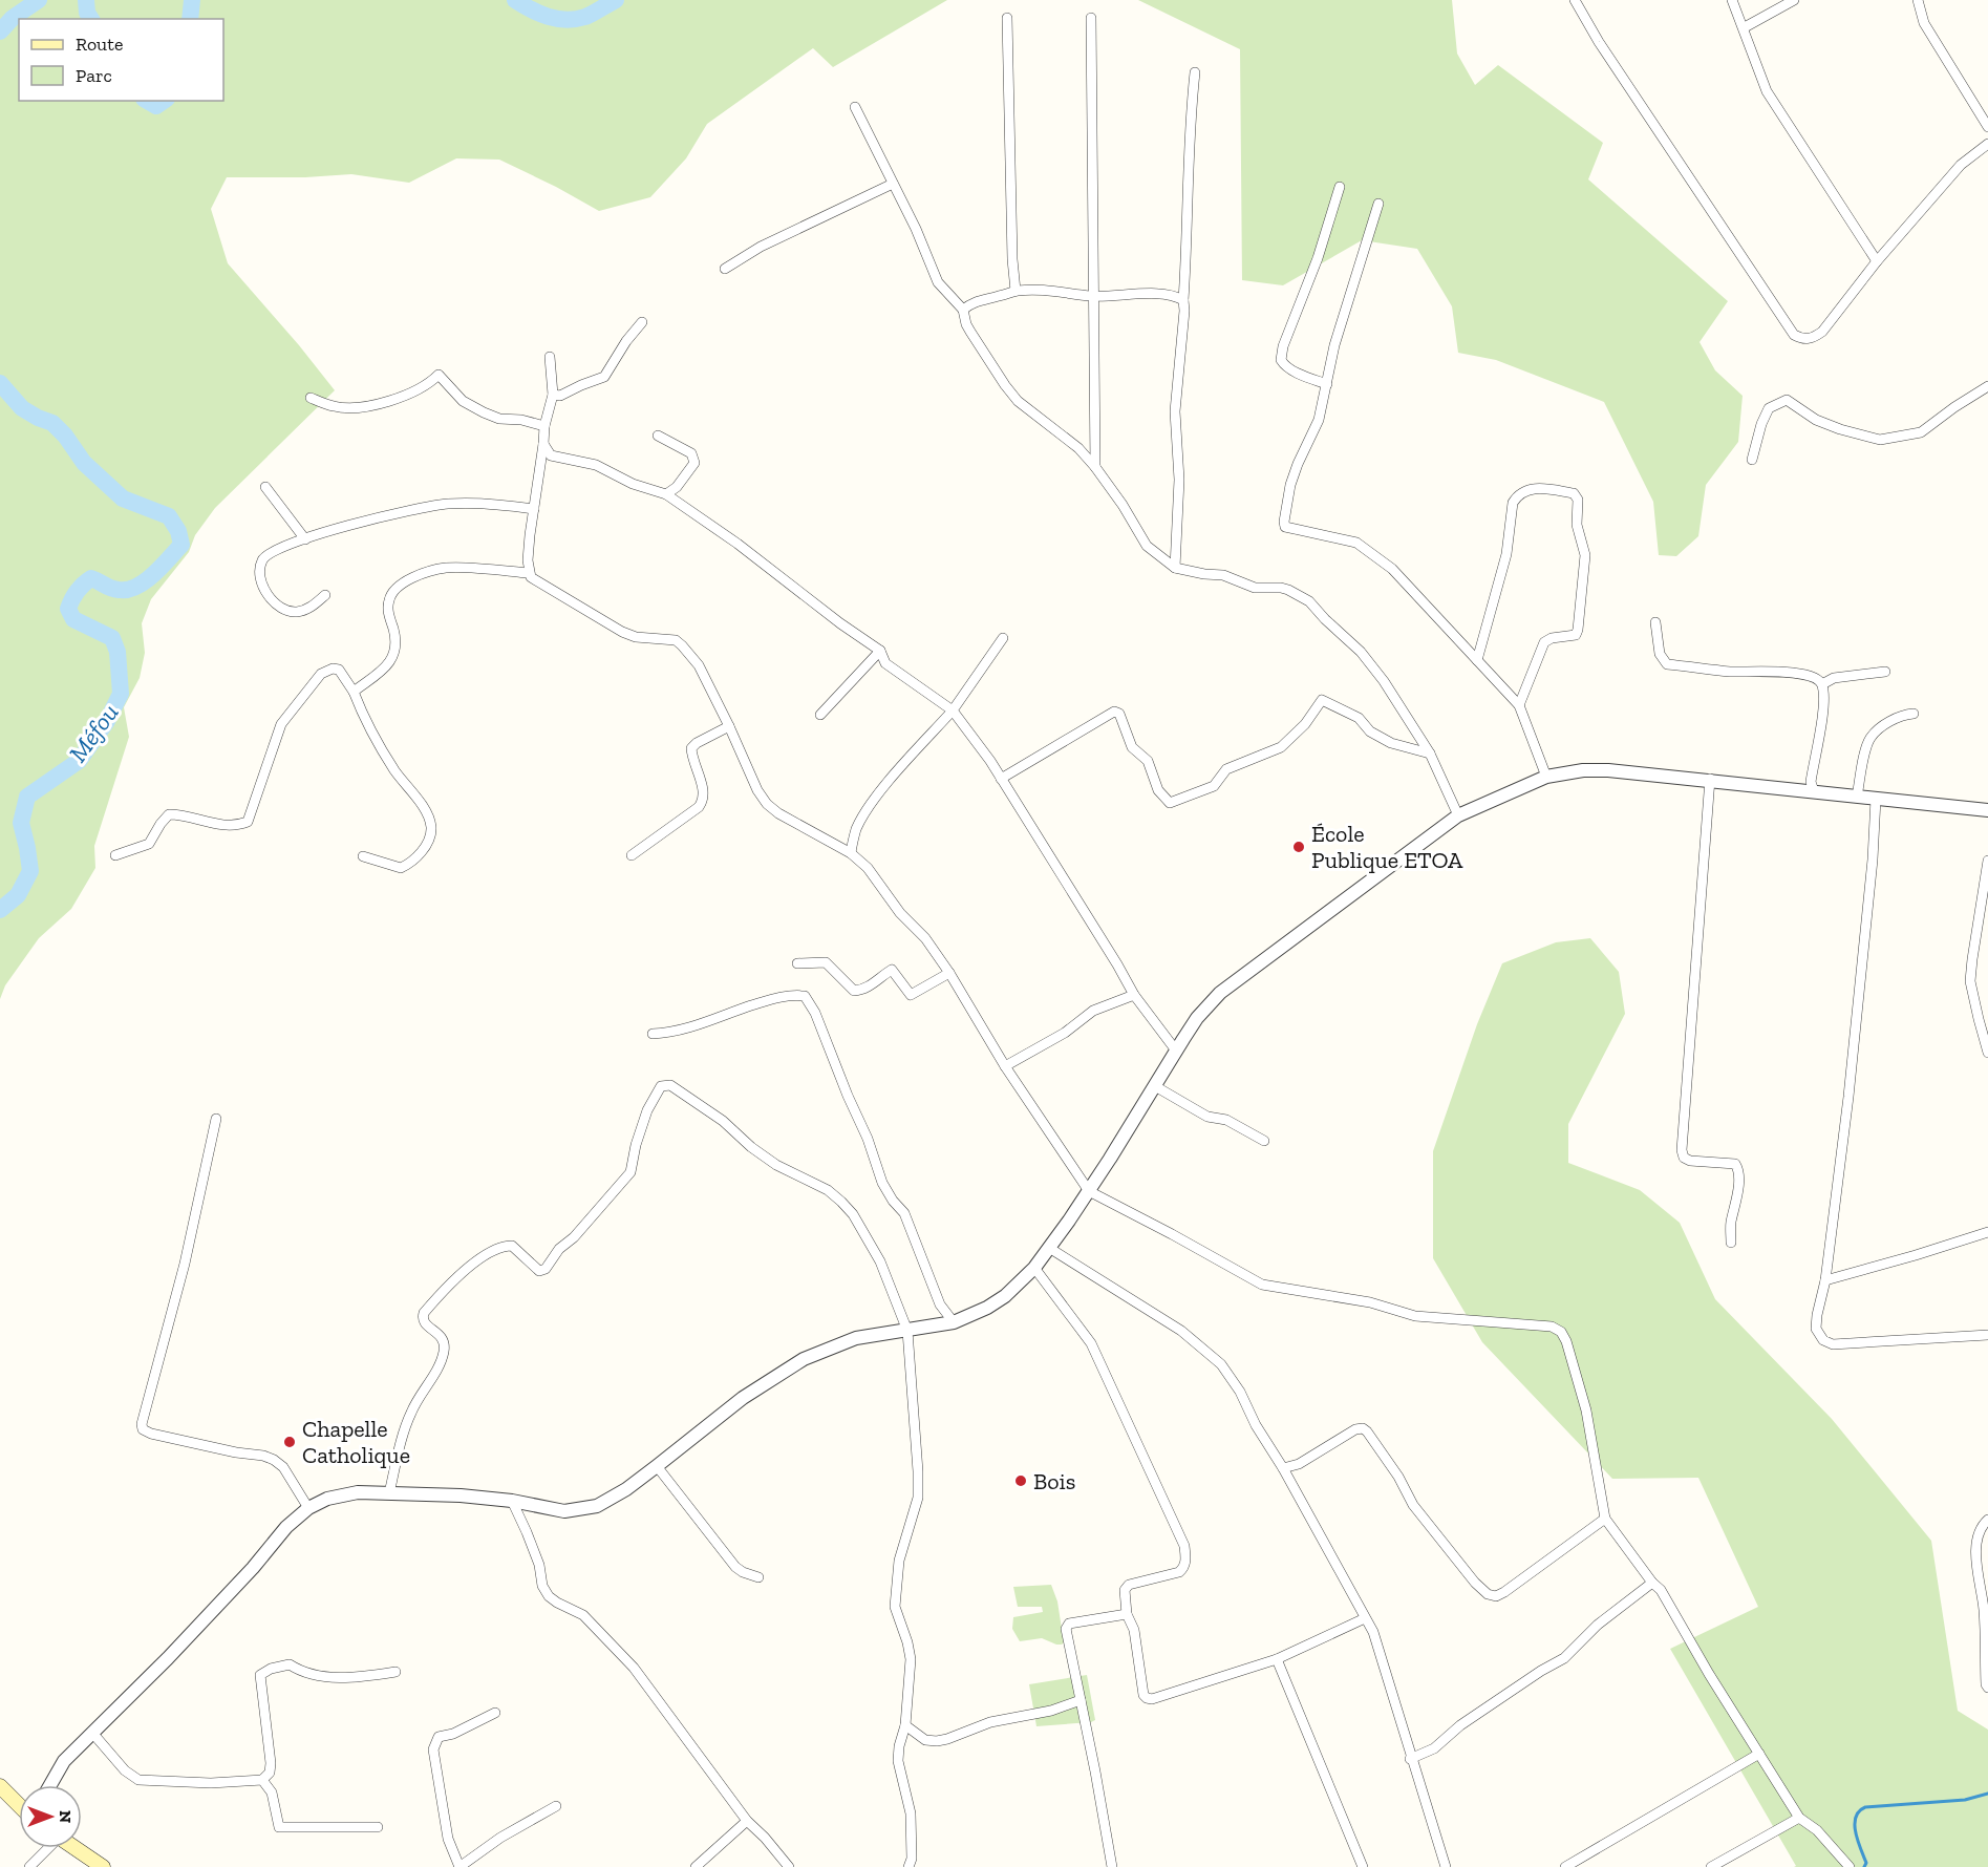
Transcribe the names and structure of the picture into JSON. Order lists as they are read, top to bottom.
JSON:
{
  "water": ["Méfou"],
  "places": ["École Publique ETOA", "Chapelle Catholique", "Bois"],
  "legend": ["Route", "Parc"],
  "north": "right"
}
